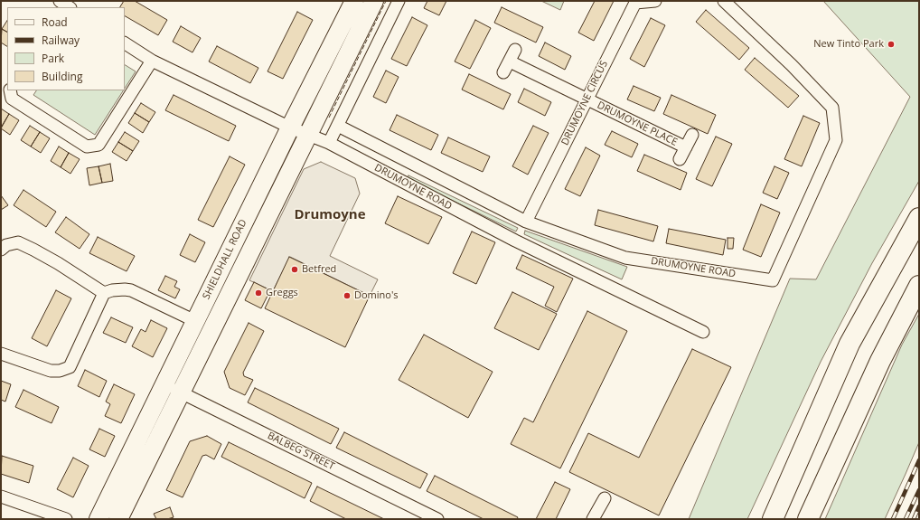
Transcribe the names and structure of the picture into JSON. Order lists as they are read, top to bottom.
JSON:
{
  "streets": {
    "main road": ["SHIELDHALL ROAD"],
    "street": [
      "DRUMOYNE CIRCUS",
      "DRUMOYNE PLACE",
      "DRUMOYNE ROAD",
      "BALBEG STREET"
    ]
  },
  "crossings": [
    ["DRUMOYNE CIRCUS", "DRUMOYNE PLACE"],
    ["DRUMOYNE CIRCUS", "DRUMOYNE ROAD"],
    ["DRUMOYNE ROAD", "SHIELDHALL ROAD"],
    ["SHIELDHALL ROAD", "BALBEG STREET"]
  ],
  "districts": ["Drumoyne"],
  "places": [
    "New Tinto Park",
    "Betfred",
    "Greggs",
    "Domino's"
  ],
  "legend": [
    "Road",
    "Railway",
    "Park",
    "Building"
  ]
}
